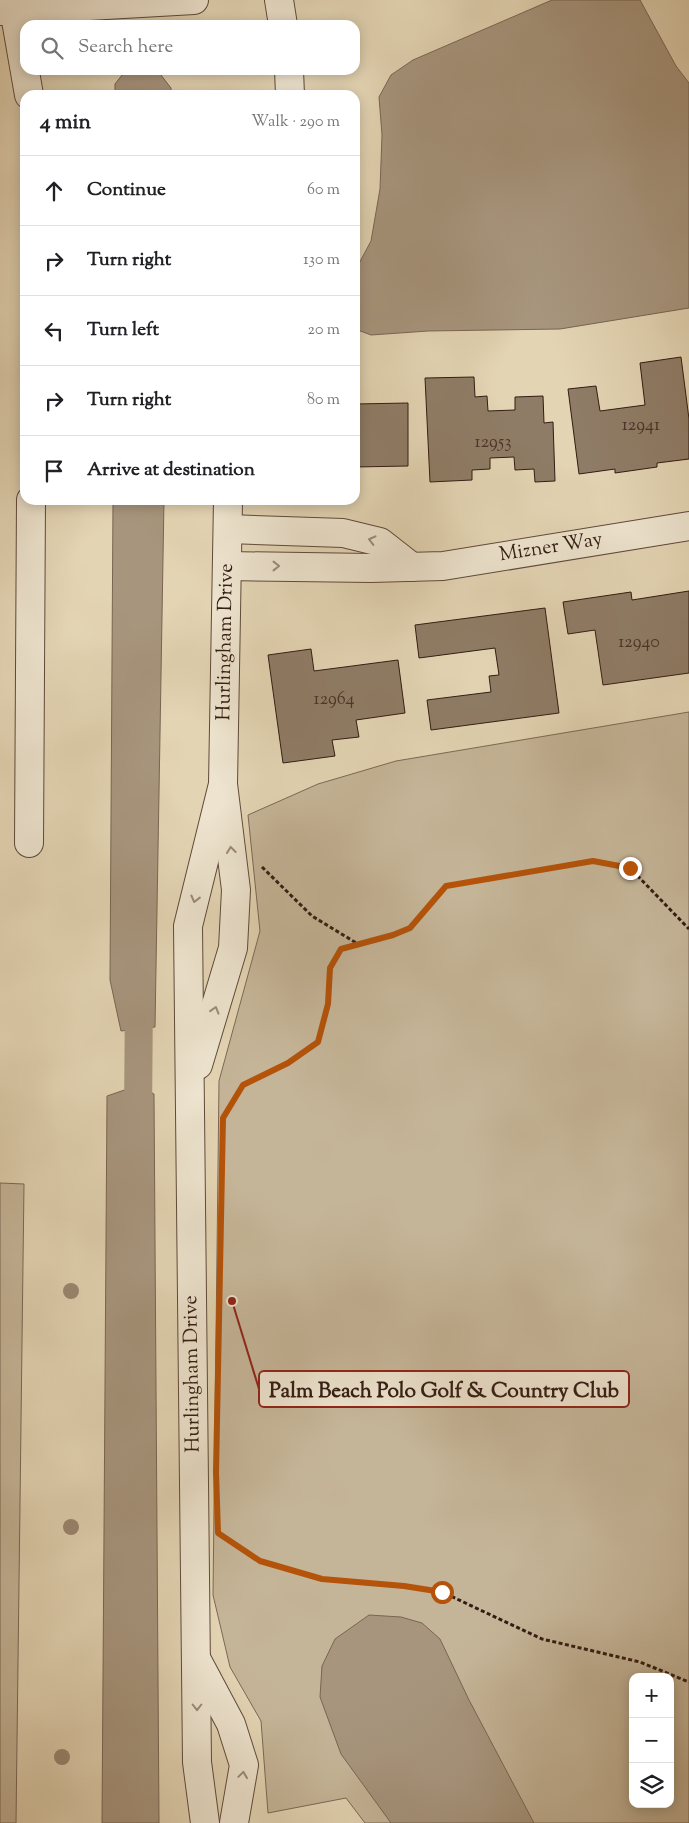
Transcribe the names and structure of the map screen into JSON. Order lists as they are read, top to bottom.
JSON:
{
  "streets": {
    "street": ["Mizner Way", "Hurlingham Drive"]
  },
  "crossings": [
    ["Mizner Way", "Hurlingham Drive"]
  ],
  "places": ["Palm Beach Polo Golf & Country Club"],
  "house_numbers": [
    "12941",
    "12953",
    "12940",
    "12964"
  ],
  "page": {
    "search": "Search here",
    "heading": ["4 min", "Walk · 290 m"],
    "list": [
      ["Continue", "60 m"],
      ["Turn right", "130 m"],
      ["Turn left", "20 m"],
      ["Turn right", "80 m"],
      "Arrive at destination"
    ],
    "map_buttons": ["+", "−"]
  }
}
